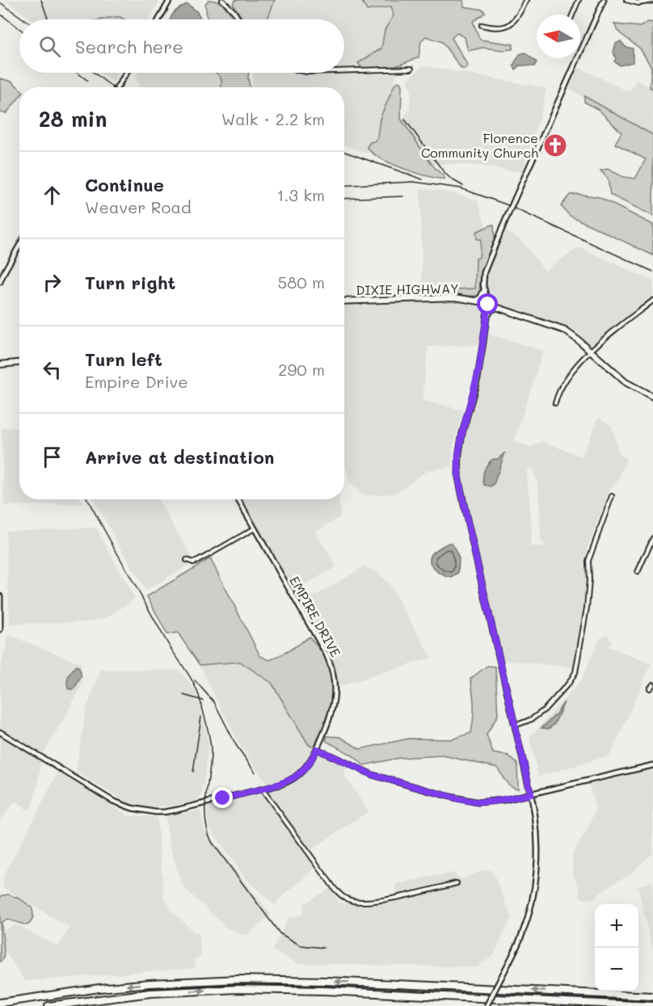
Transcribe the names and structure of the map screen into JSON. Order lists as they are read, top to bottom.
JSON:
{
  "streets": {
    "main road": ["DIXIE HIGHWAY"],
    "street": ["EMPIRE DRIVE"]
  },
  "places": {
    "church": ["Florence Community Church"]
  },
  "north": "left",
  "page": {
    "search": "Search here",
    "heading": ["28 min", "Walk · 2.2 km"],
    "list": [
      ["Continue", "Weaver Road", "1.3 km"],
      ["Turn right", "580 m"],
      ["Turn left", "Empire Drive", "290 m"],
      "Arrive at destination"
    ],
    "map_buttons": ["+", "−"]
  }
}
